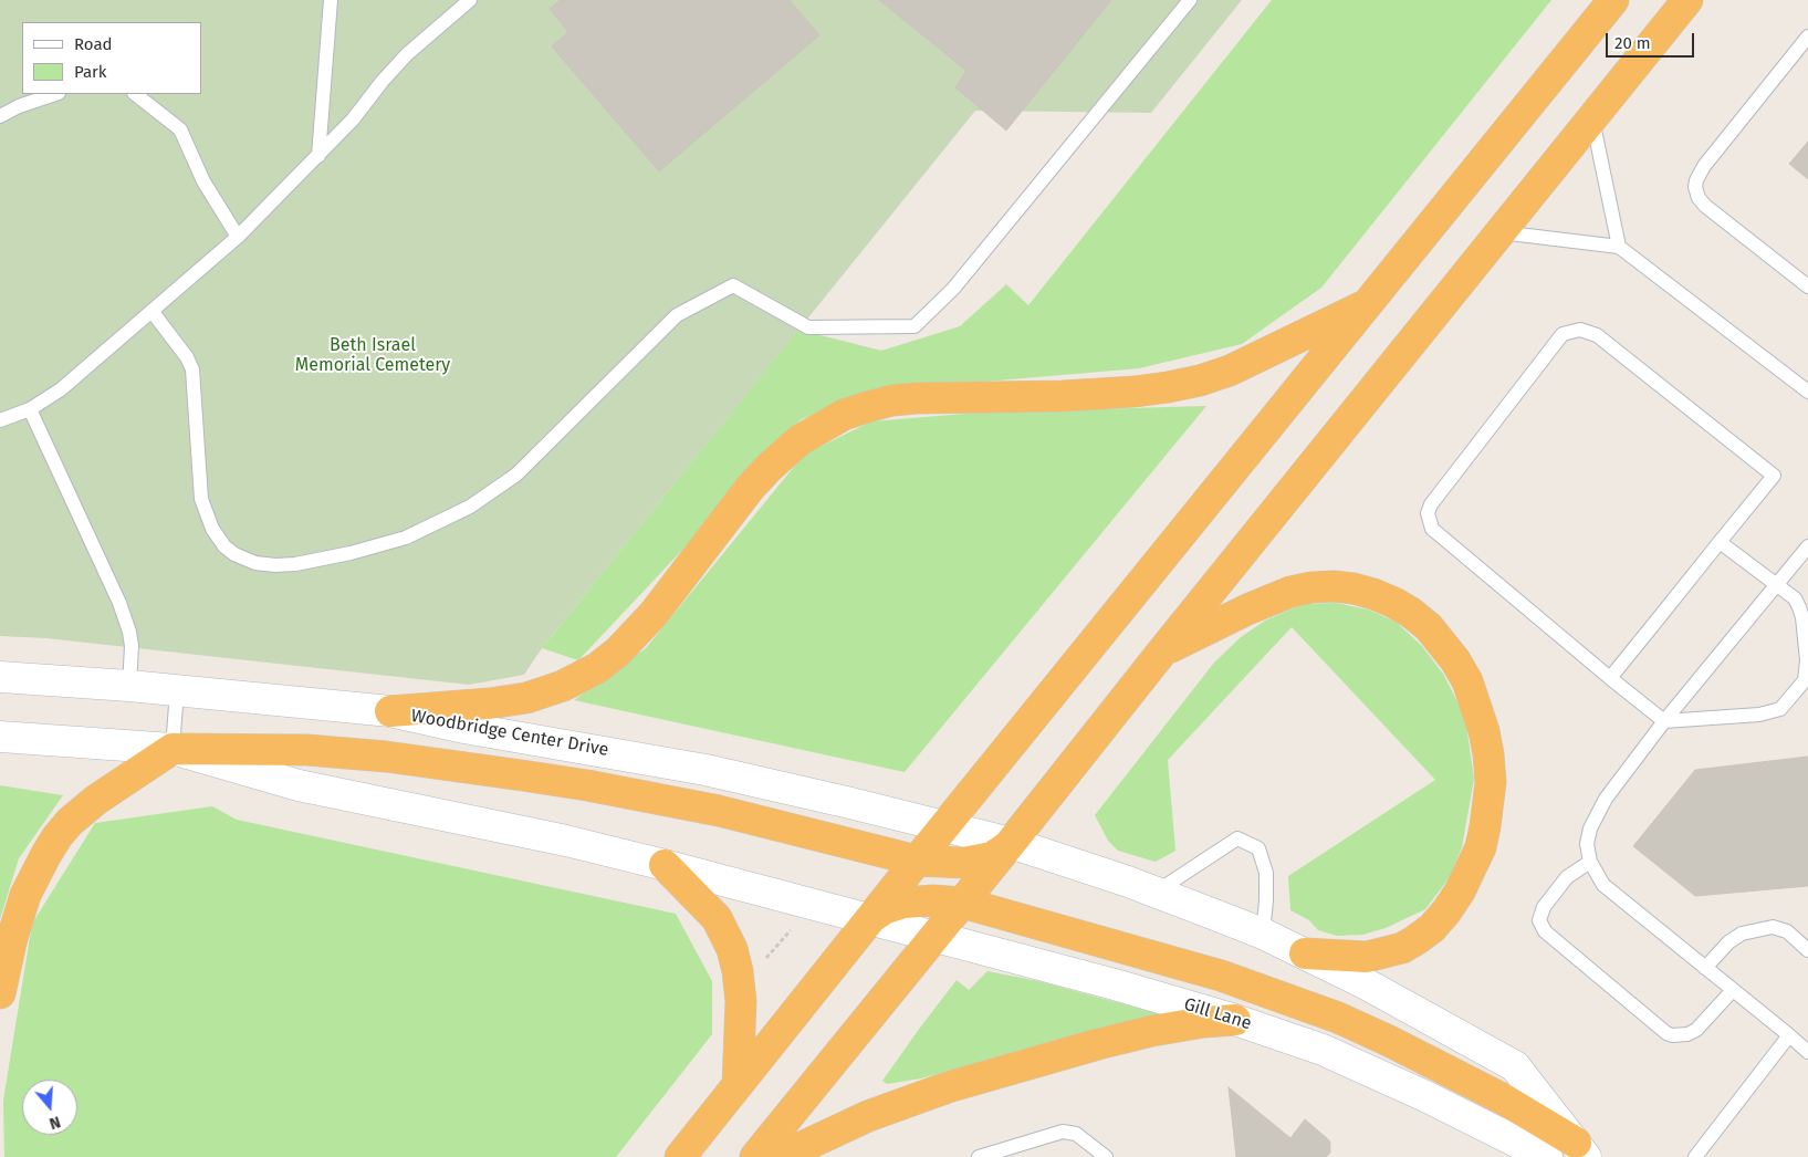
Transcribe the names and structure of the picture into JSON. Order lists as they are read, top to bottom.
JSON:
{
  "streets": {
    "street": ["Woodbridge Center Drive", "Gill Lane"]
  },
  "parks": ["Beth Israel Memorial Cemetery"],
  "legend": ["Road", "Park"],
  "scale_bar": "20 m",
  "north": "bottom"
}
